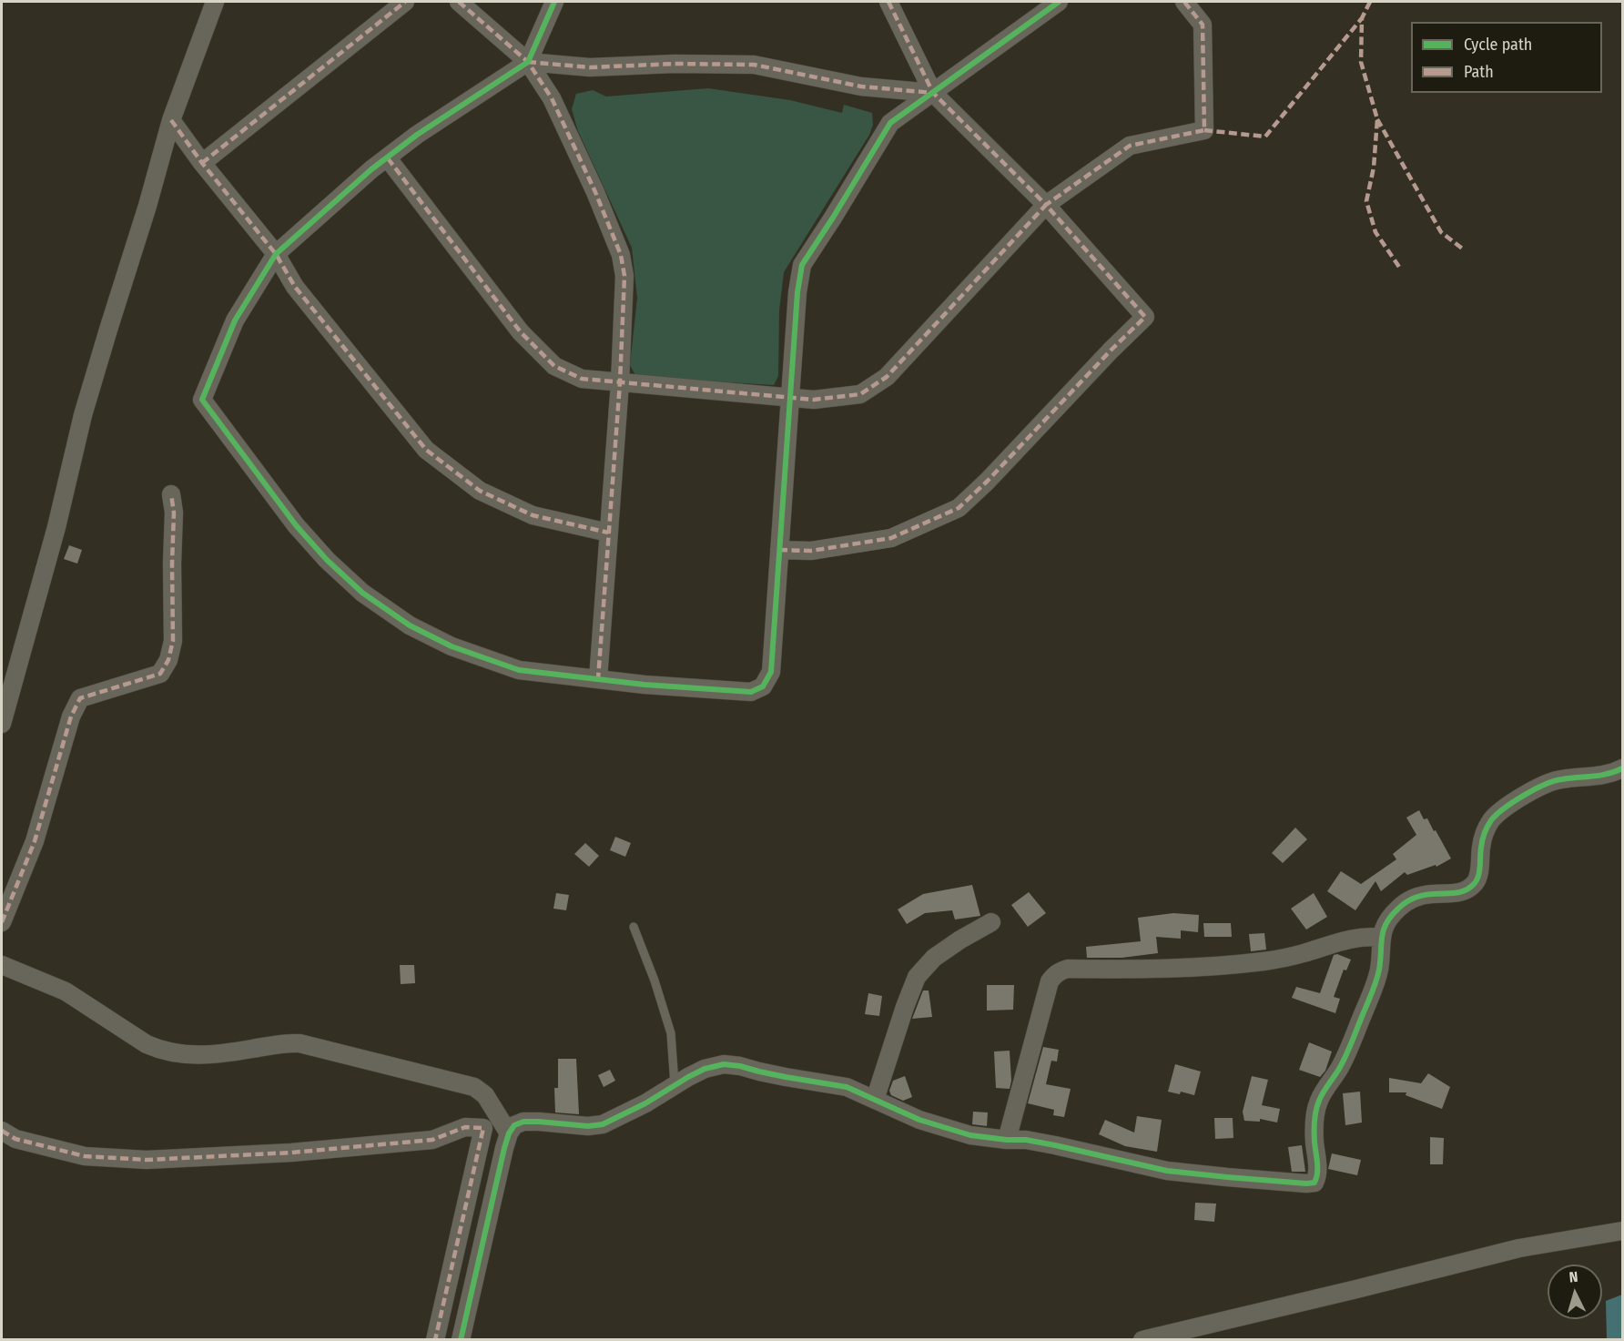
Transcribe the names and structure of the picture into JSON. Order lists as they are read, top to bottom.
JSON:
{
  "legend": ["Cycle path", "Path"],
  "north": "top"
}
